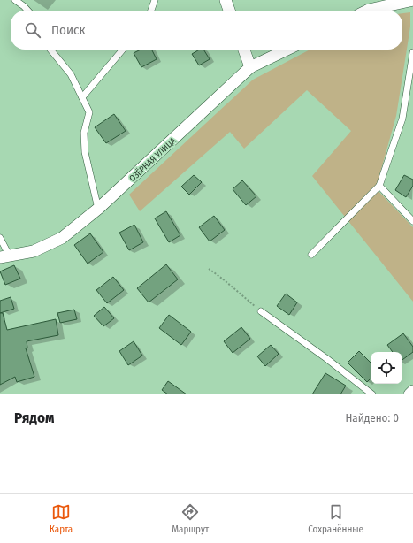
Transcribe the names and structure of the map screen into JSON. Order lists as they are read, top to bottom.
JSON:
{
  "streets": {
    "street": ["ОЗЁРНАЯ УЛИЦА"]
  },
  "page": {
    "search": "Поиск",
    "heading": ["Рядом", "Найдено: 0"],
    "nav": ["Карта", "Маршрут", "Сохранённые"]
  }
}
